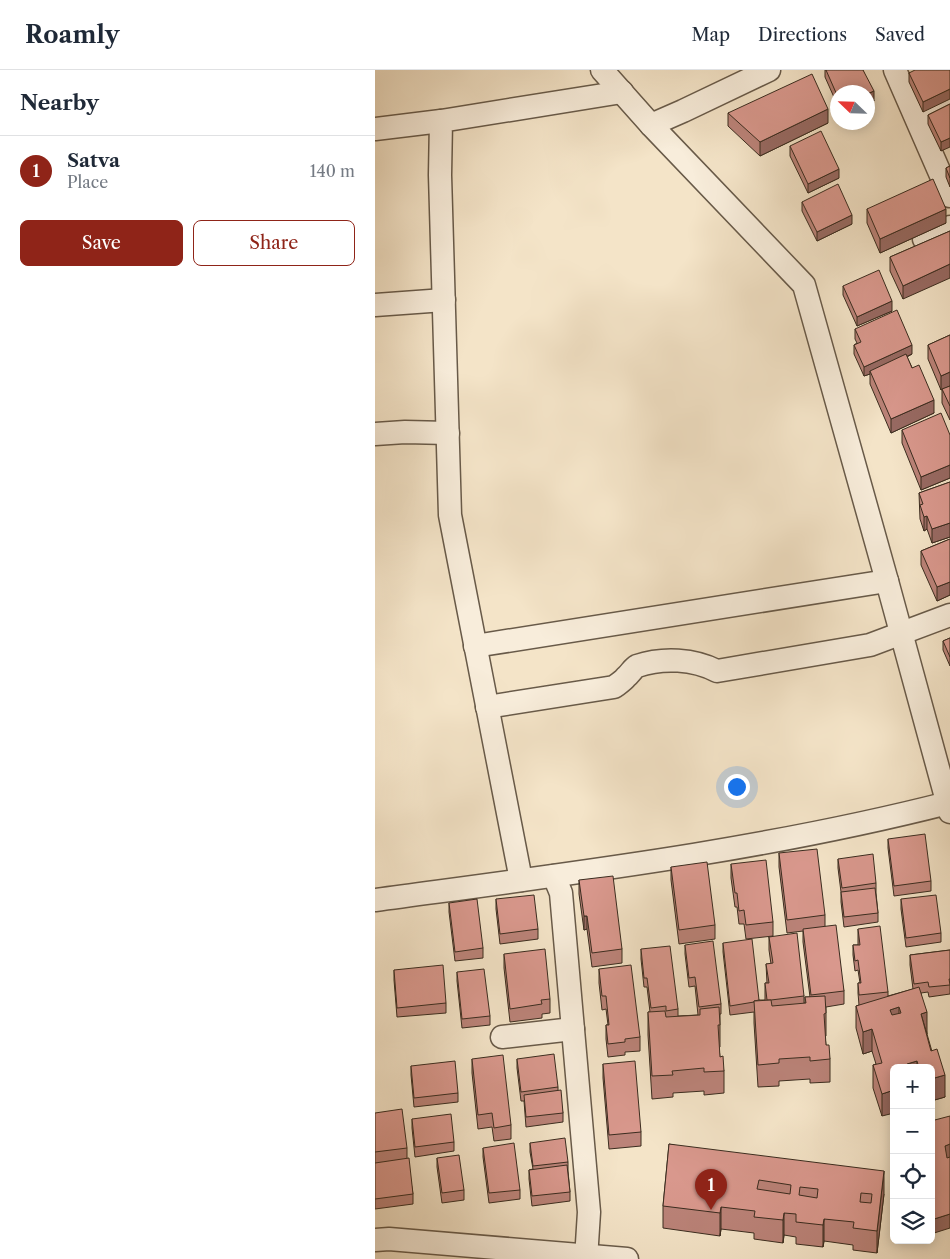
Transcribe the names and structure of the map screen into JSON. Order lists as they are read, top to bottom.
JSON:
{
  "north": "top left",
  "page": {
    "header": "Roamly",
    "nav": ["Map", "Directions", "Saved"],
    "heading": "Nearby",
    "list": [
      {
        "mark": "1",
        "name": "Satva",
        "note": "Place",
        "value": "140 m"
      }
    ],
    "buttons": ["Save", "Share"],
    "map_buttons": ["+", "−"],
    "pins": "1"
  }
}
